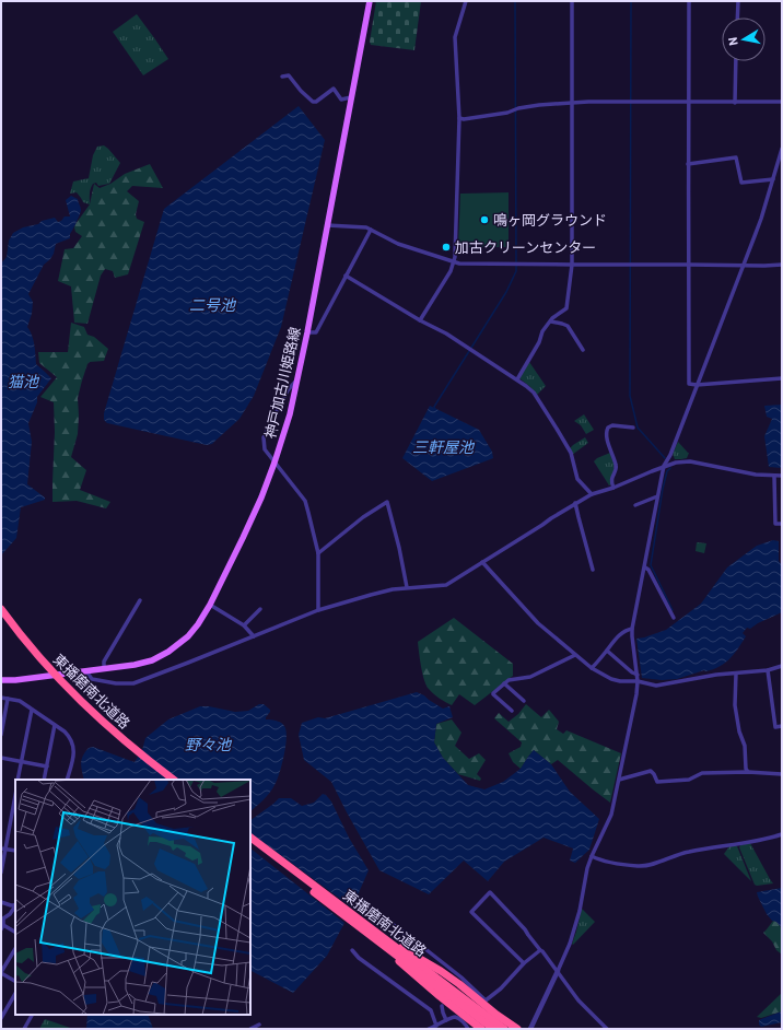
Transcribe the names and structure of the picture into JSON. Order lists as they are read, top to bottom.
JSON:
{
  "streets": {
    "highway": ["東播磨南北道路"],
    "main road": ["神戸加古川姫路線"]
  },
  "water": [
    "二号池",
    "猫池",
    "三軒屋池",
    "野々池"
  ],
  "places": ["鳴ヶ岡グラウンド", "加古クリーンセンター"],
  "north": "left"
}
